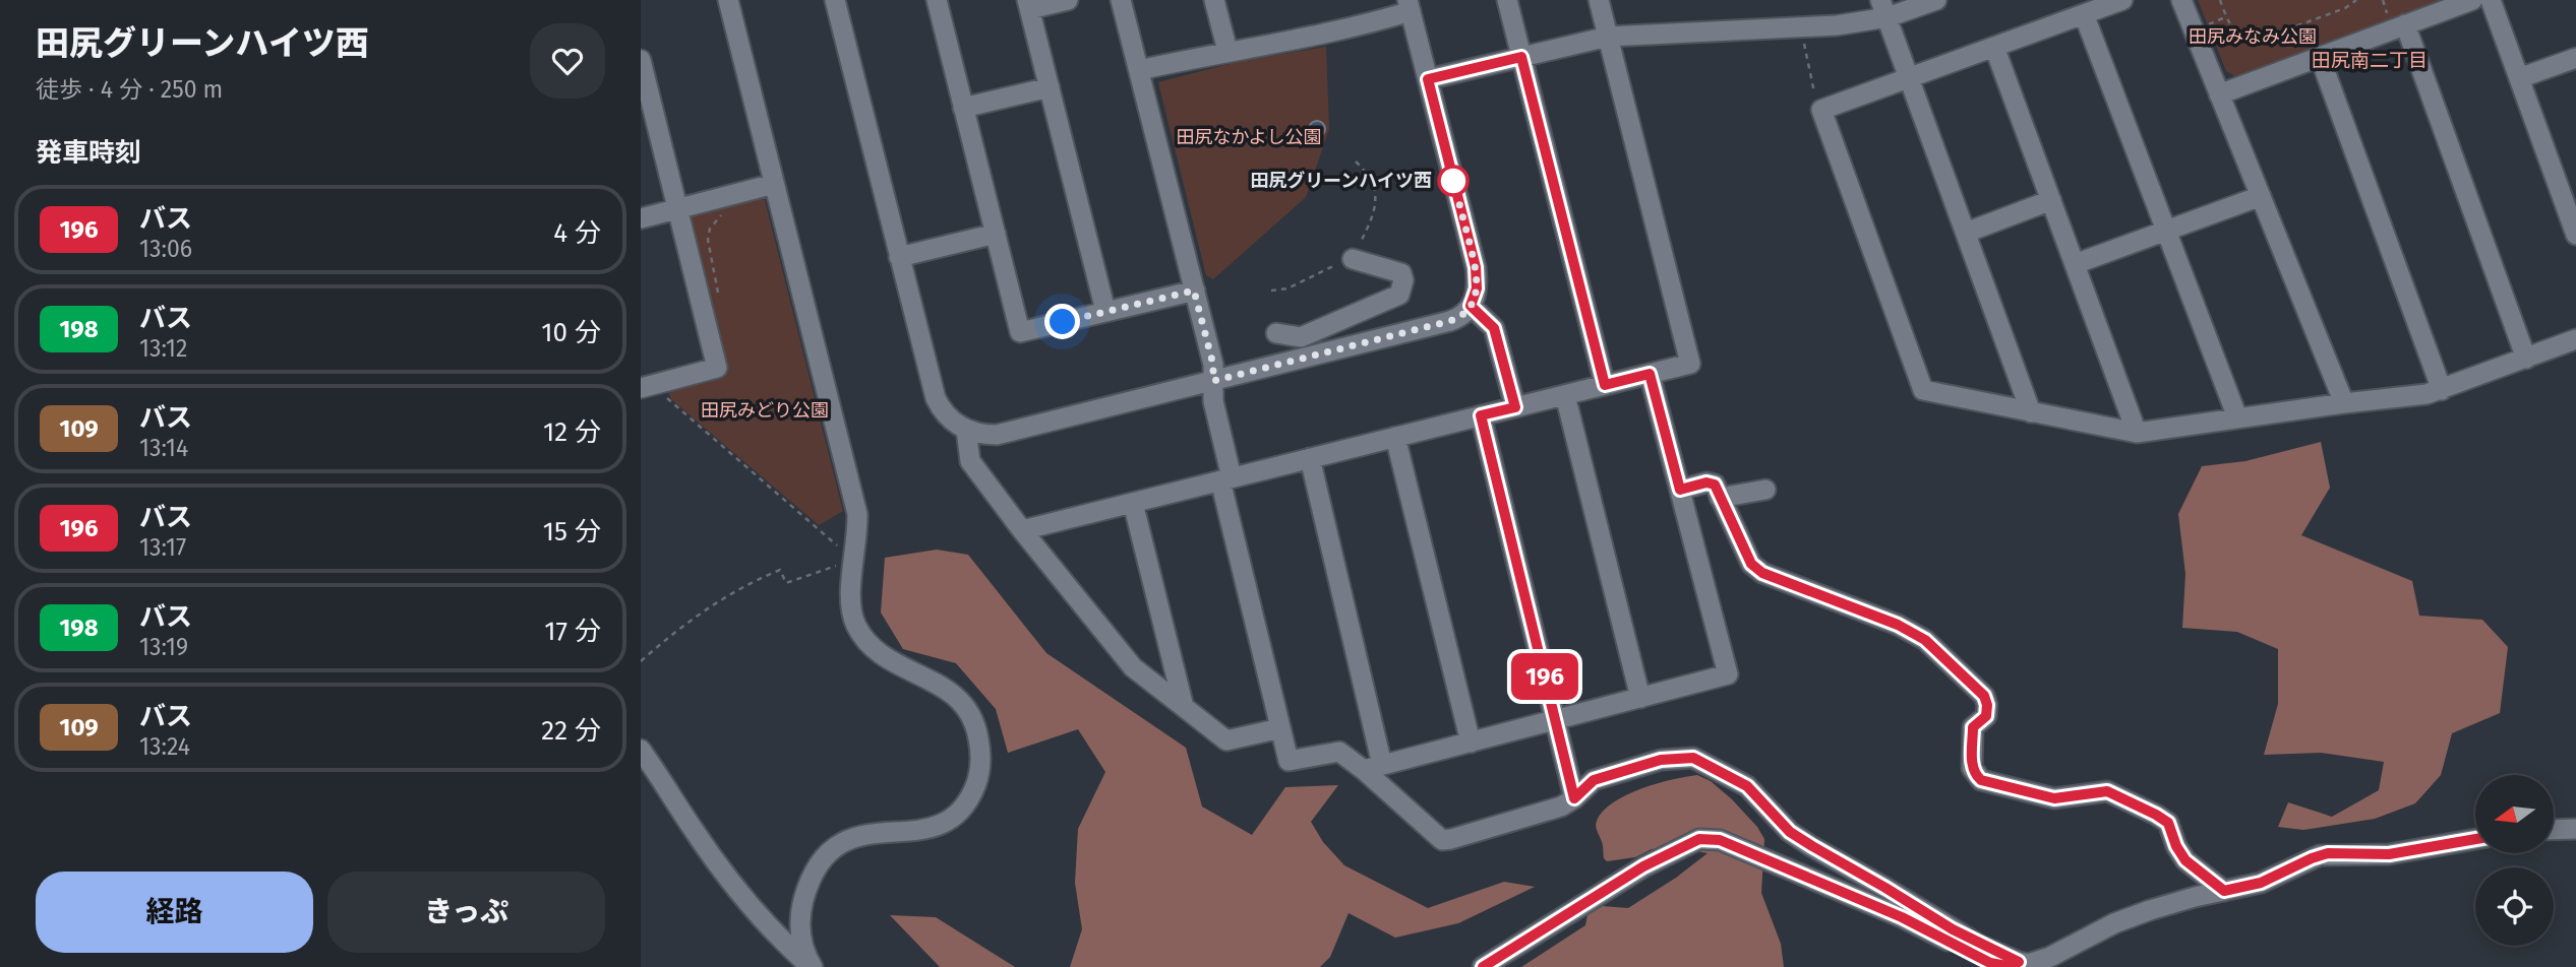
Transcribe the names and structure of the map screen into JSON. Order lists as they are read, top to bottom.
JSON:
{
  "districts": ["田尻南二丁目"],
  "parks": ["田尻みなみ公園", "田尻なかよし公園", "田尻みどり公園"],
  "places": ["田尻グリーンハイツ西"],
  "lines": ["bus line 196"],
  "north": "left",
  "page": {
    "heading": [
      ["田尻グリーンハイツ西", "徒歩 · 4 分 · 250 m"],
      "発車時刻"
    ],
    "on_map": "196",
    "list": [
      {
        "mark": "196",
        "name": "バス",
        "note": "13:06",
        "value": "4 分"
      },
      {
        "mark": "198",
        "name": "バス",
        "note": "13:12",
        "value": "10 分"
      },
      {
        "mark": "109",
        "name": "バス",
        "note": "13:14",
        "value": "12 分"
      },
      {
        "mark": "196",
        "name": "バス",
        "note": "13:17",
        "value": "15 分"
      },
      {
        "mark": "198",
        "name": "バス",
        "note": "13:19",
        "value": "17 分"
      },
      {
        "mark": "109",
        "name": "バス",
        "note": "13:24",
        "value": "22 分"
      }
    ],
    "buttons": ["経路", "きっぷ"]
  }
}
